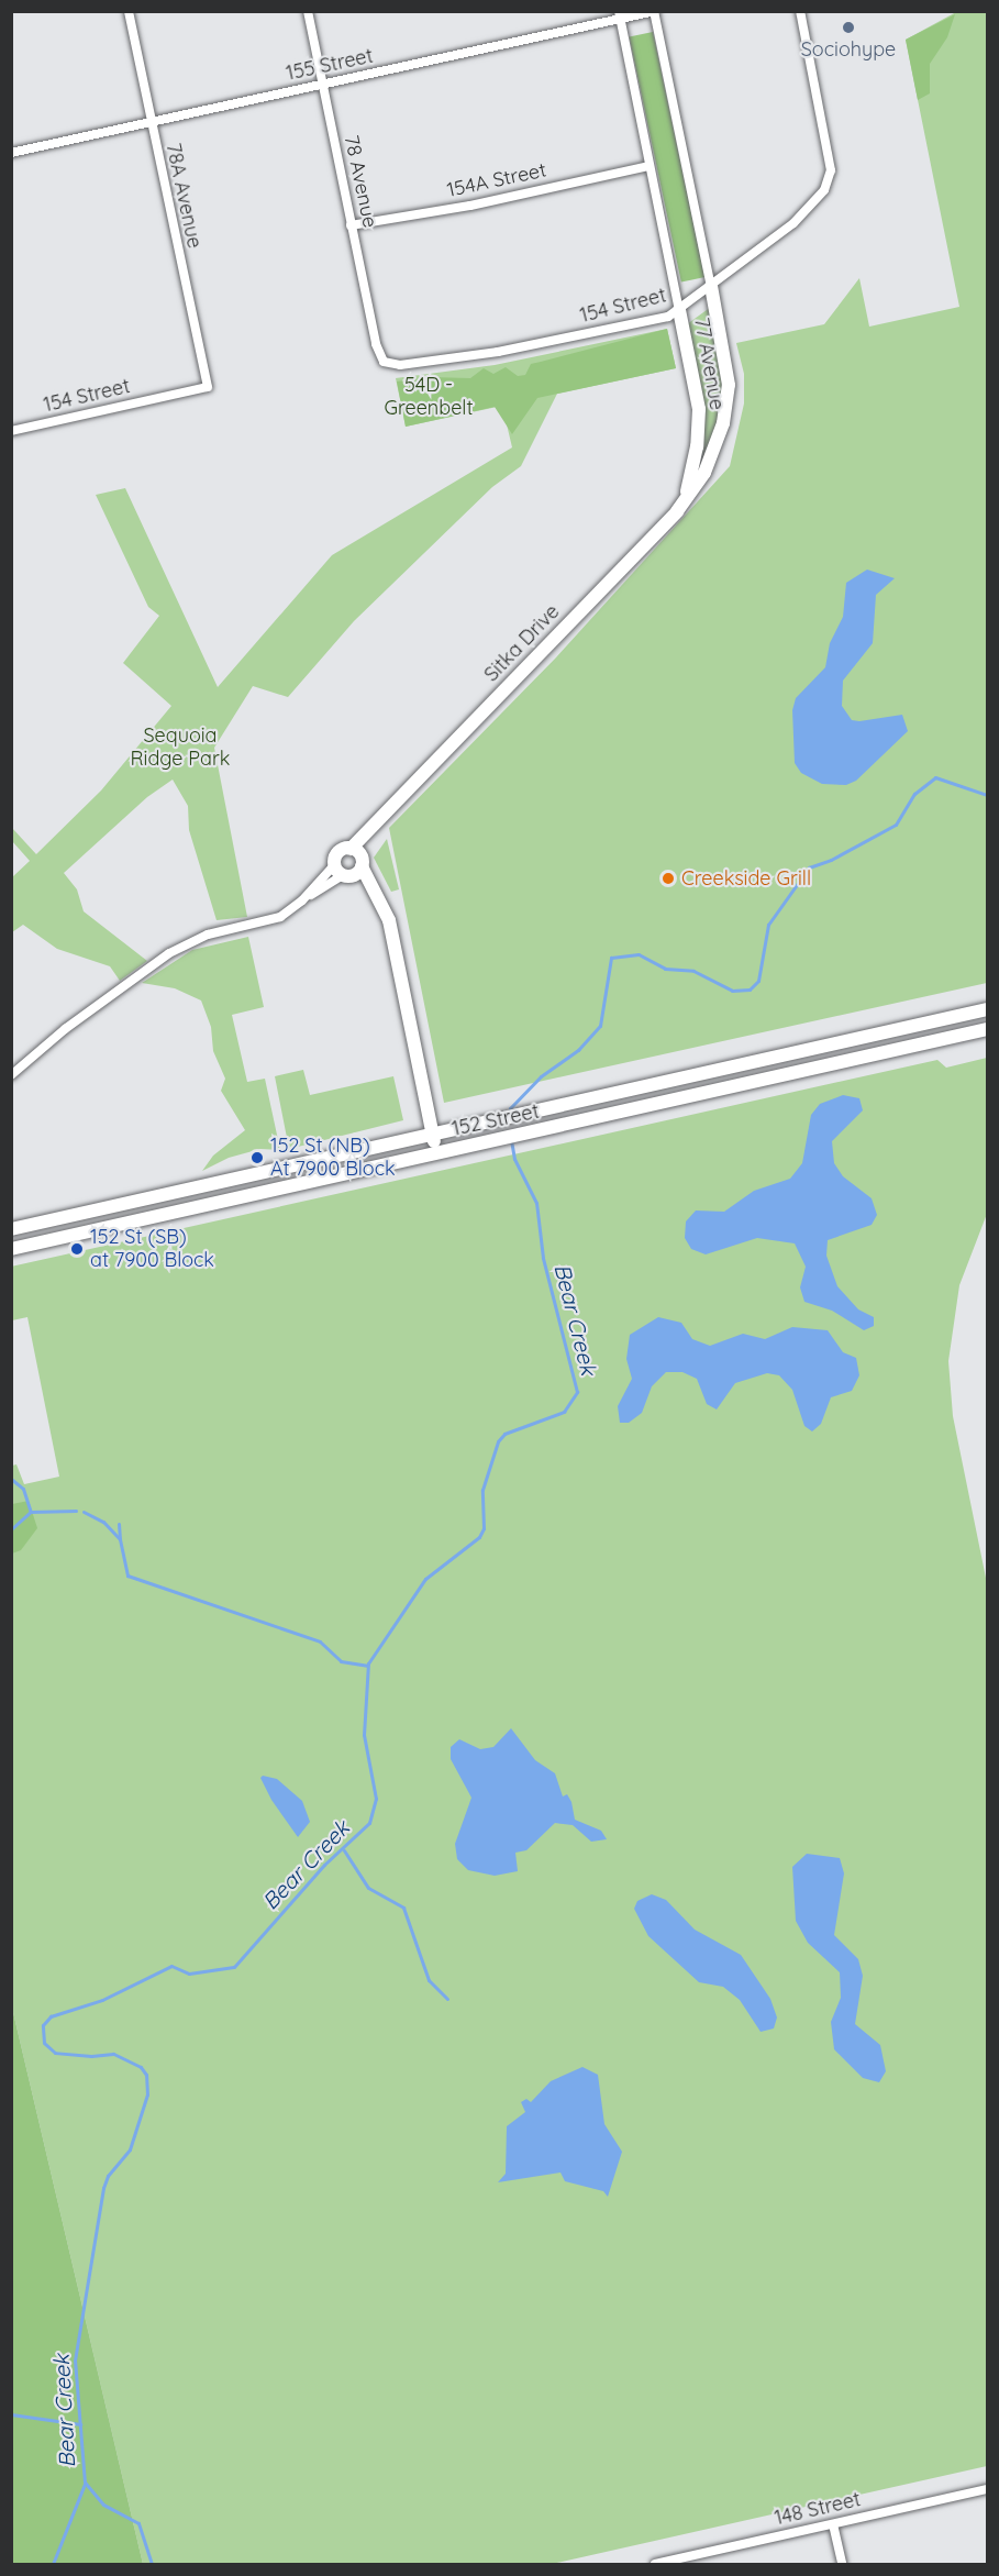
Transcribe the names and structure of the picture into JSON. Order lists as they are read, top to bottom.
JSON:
{
  "streets": {
    "main road": ["77 Avenue", "Sitka Drive", "152 Street"],
    "street": [
      "155 Street",
      "154A Street",
      "78 Avenue",
      "78A Avenue",
      "154 Street",
      "148 Street"
    ]
  },
  "crossings": [
    ["155 Street", "78 Avenue"],
    ["155 Street", "78A Avenue"],
    ["155 Street", "77 Avenue"],
    ["154A Street", "78 Avenue"],
    ["154A Street", "77 Avenue"],
    ["78 Avenue", "154 Street"],
    ["78A Avenue", "154 Street"],
    ["154 Street", "77 Avenue"],
    ["77 Avenue", "Sitka Drive"]
  ],
  "water": ["Bear Creek"],
  "parks": ["54D - Greenbelt", "Sequoia Ridge Park"],
  "places": [
    "Sociohype",
    "Creekside Grill",
    "152 St (NB) At 7900 Block",
    "152 St (SB) at 7900 Block"
  ]
}
